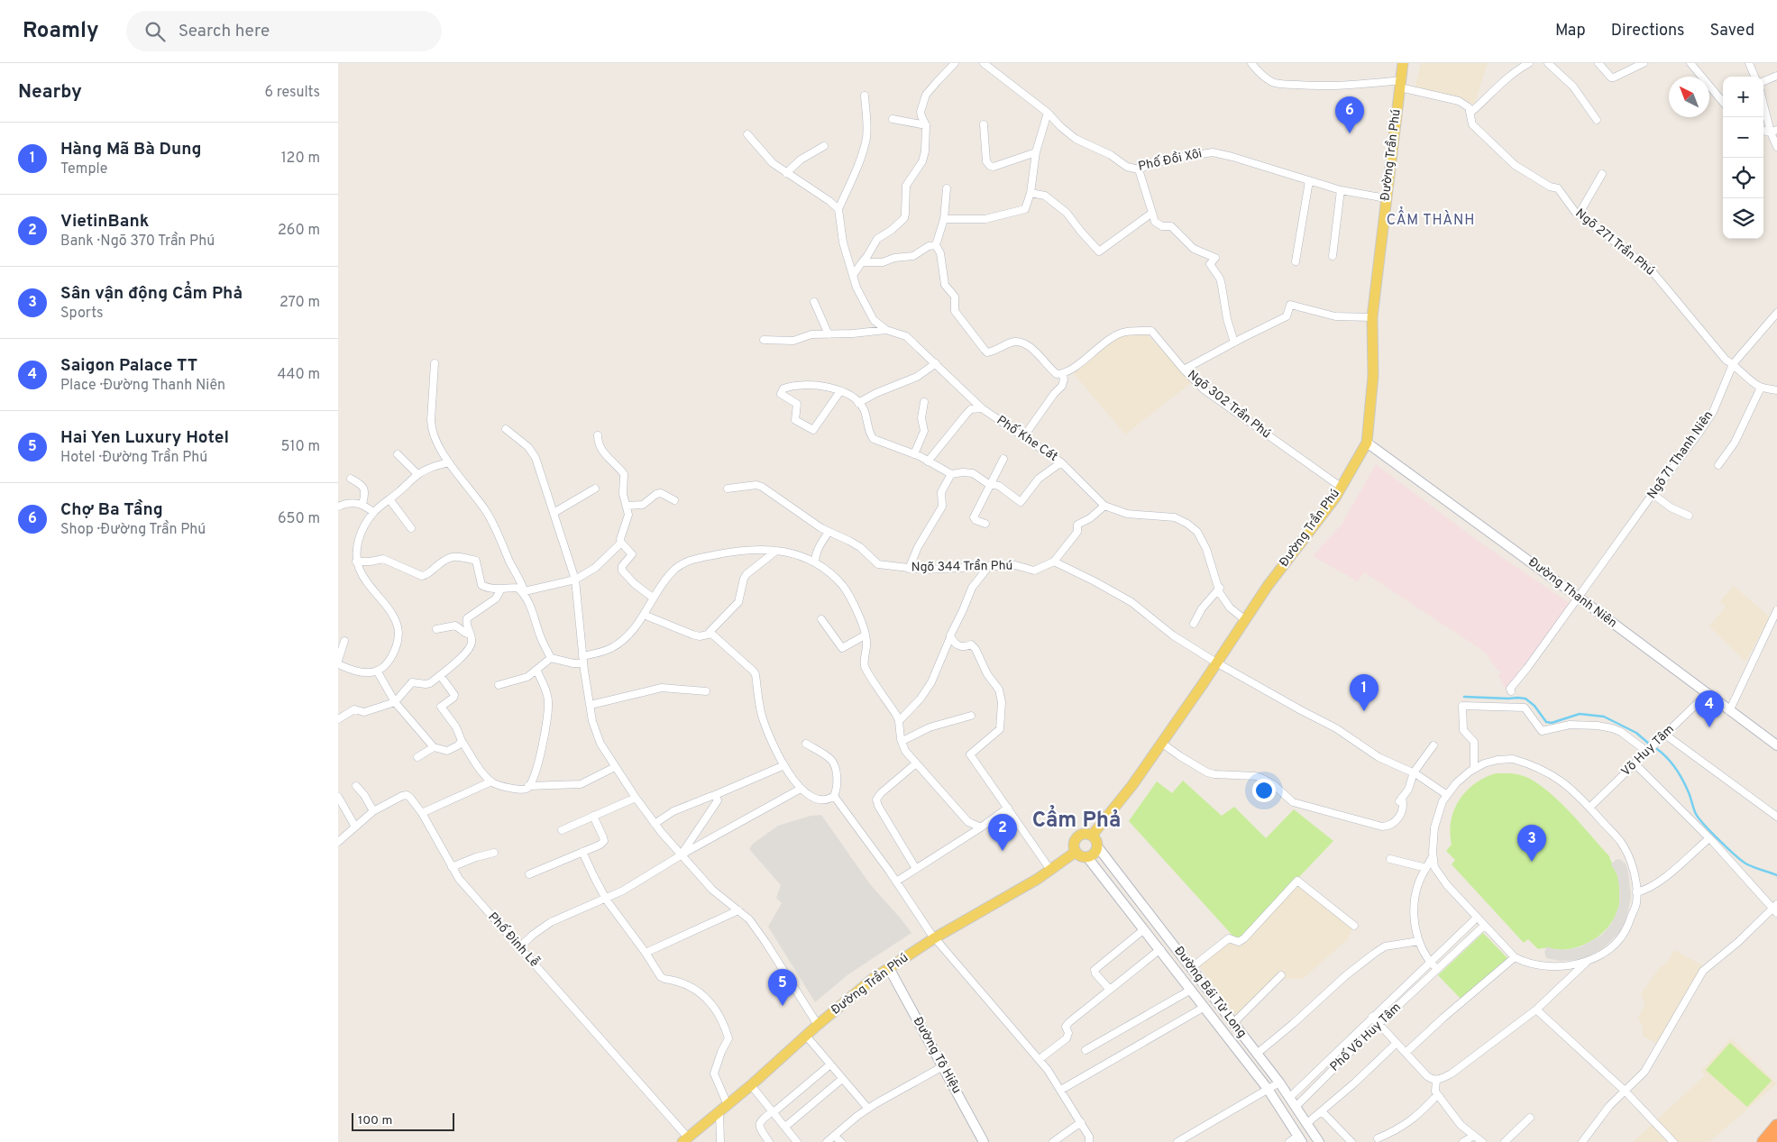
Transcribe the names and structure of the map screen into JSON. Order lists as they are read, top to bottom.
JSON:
{
  "streets": {
    "main road": ["Đường Trần Phú"],
    "street": [
      "Phố Đồi Xôi",
      "Ngõ 271 Trần Phú",
      "Ngõ 302 Trần Phú",
      "Phố Khe Cát",
      "Ngõ 71 Thanh Niên",
      "Ngõ 344 Trần Phú",
      "Đường Thanh Niên",
      "Võ Huy Tâm",
      "Phố Đinh Lễ",
      "Đường Bái Tử Long",
      "Phố Võ Huy Tâm",
      "Đường Tô Hiệu"
    ]
  },
  "crossings": [
    ["Đường Trần Phú", "Phố Đồi Xôi"],
    ["Đường Trần Phú", "Ngõ 271 Trần Phú"],
    ["Đường Trần Phú", "Ngõ 302 Trần Phú"],
    ["Đường Trần Phú", "Phố Khe Cát"],
    ["Đường Trần Phú", "Đường Thanh Niên"],
    ["Đường Trần Phú", "Phố Đinh Lễ"],
    ["Đường Trần Phú", "Đường Bái Tử Long"],
    ["Đường Trần Phú", "Đường Tô Hiệu"],
    ["Ngõ 271 Trần Phú", "Ngõ 71 Thanh Niên"],
    ["Ngõ 71 Thanh Niên", "Đường Thanh Niên"],
    ["Đường Thanh Niên", "Võ Huy Tâm"],
    ["Đường Bái Tử Long", "Phố Võ Huy Tâm"]
  ],
  "districts": ["CẨM THÀNH", "Cẩm Phả"],
  "scale_bar": "100 m",
  "north": "top left",
  "page": {
    "header": "Roamly",
    "search": "Search here",
    "nav": ["Map", "Directions", "Saved"],
    "heading": ["Nearby", "6 results"],
    "map_buttons": ["+", "−"],
    "pins": [
      "6",
      "1",
      "4",
      "2",
      "3",
      "5"
    ],
    "list": [
      {
        "mark": "1",
        "name": "Hàng Mã Bà Dung",
        "note": "Temple",
        "value": "120 m"
      },
      {
        "mark": "2",
        "name": "VietinBank",
        "note": "Bank · Ngõ 370 Trần Phú",
        "value": "260 m"
      },
      {
        "mark": "3",
        "name": "Sân vận động Cẩm Phả",
        "note": "Sports",
        "value": "270 m"
      },
      {
        "mark": "4",
        "name": "Saigon Palace TT",
        "note": "Place · Đường Thanh Niên",
        "value": "440 m"
      },
      {
        "mark": "5",
        "name": "Hai Yen Luxury Hotel",
        "note": "Hotel · Đường Trần Phú",
        "value": "510 m"
      },
      {
        "mark": "6",
        "name": "Chợ Ba Tầng",
        "note": "Shop · Đường Trần Phú",
        "value": "650 m"
      }
    ],
    "scale": "100 m"
  }
}
